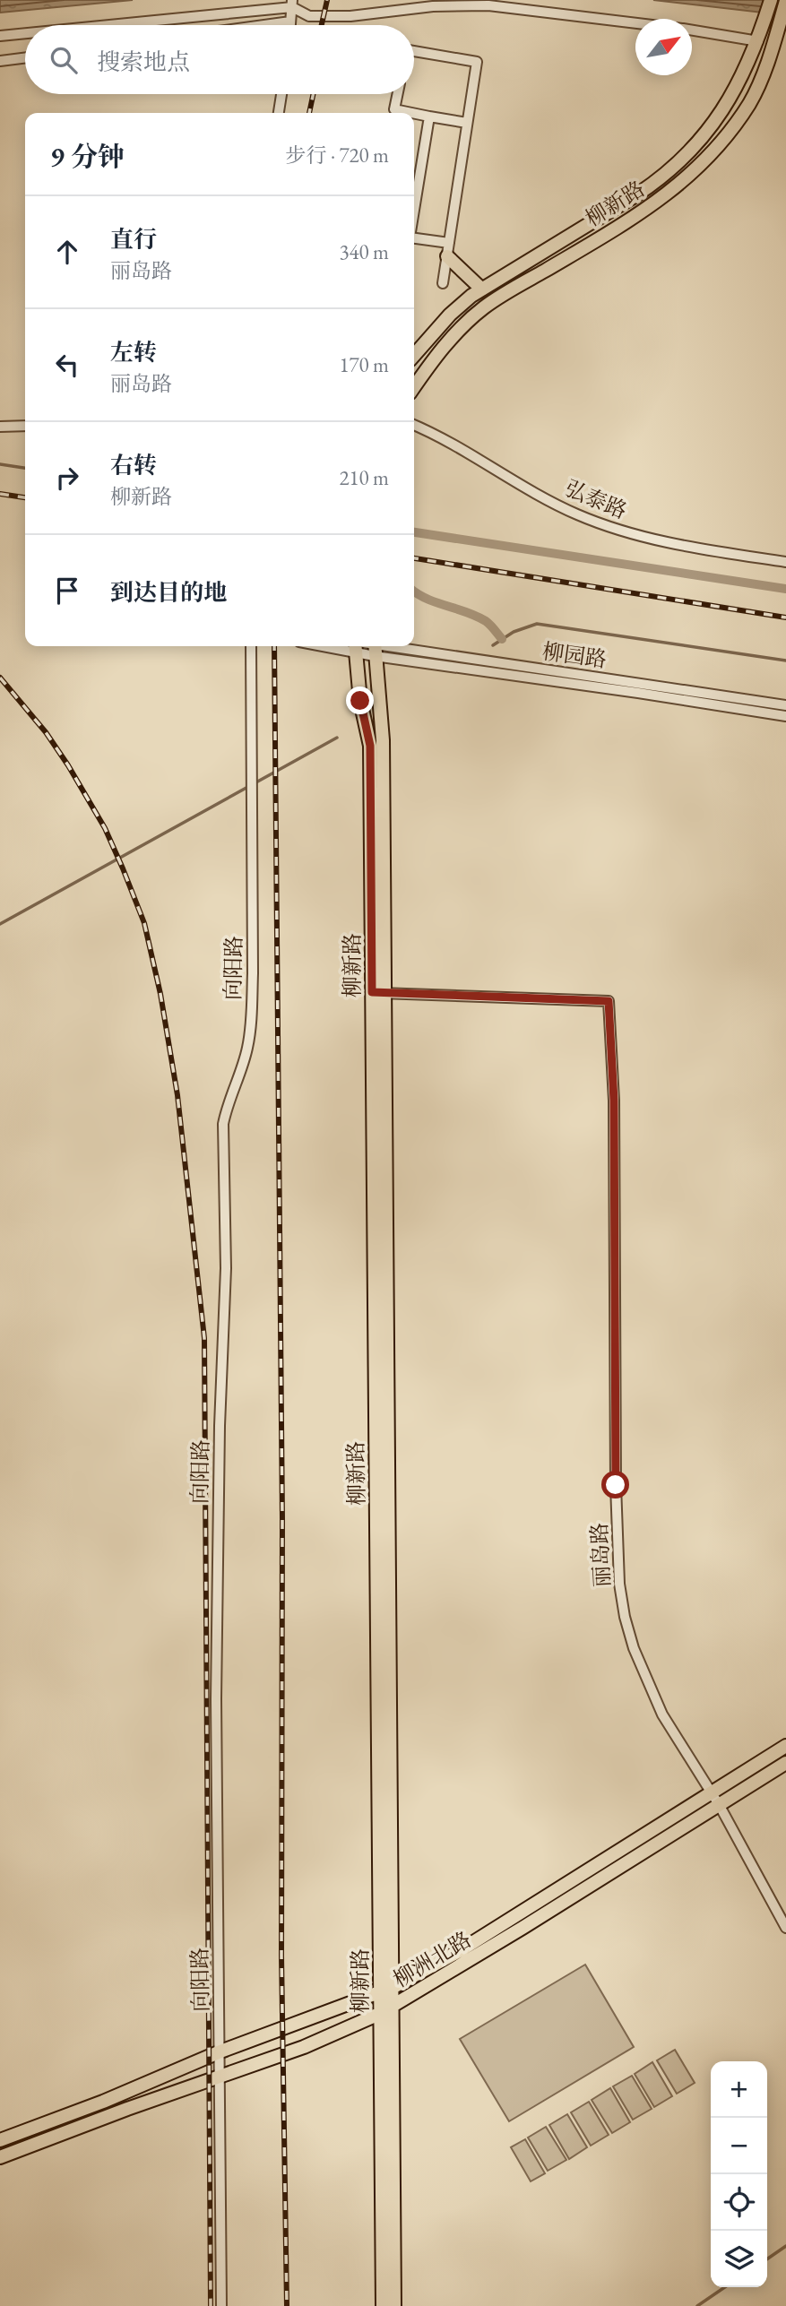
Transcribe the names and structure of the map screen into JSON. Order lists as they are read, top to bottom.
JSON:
{
  "streets": {
    "main road": ["柳新路", "柳洲北路"],
    "street": [
      "弘泰路",
      "柳园路",
      "向阳路",
      "丽岛路"
    ]
  },
  "crossings": [
    ["柳新路", "柳园路"],
    ["柳新路", "丽岛路"],
    ["柳新路", "柳洲北路"],
    ["向阳路", "柳洲北路"],
    ["丽岛路", "柳洲北路"]
  ],
  "north": "top right",
  "page": {
    "search": "搜索地点",
    "heading": ["9 分钟", "步行 · 720 m"],
    "list": [
      ["直行", "丽岛路", "340 m"],
      ["左转", "丽岛路", "170 m"],
      ["右转", "柳新路", "210 m"],
      "到达目的地"
    ],
    "map_buttons": ["+", "−"]
  }
}
